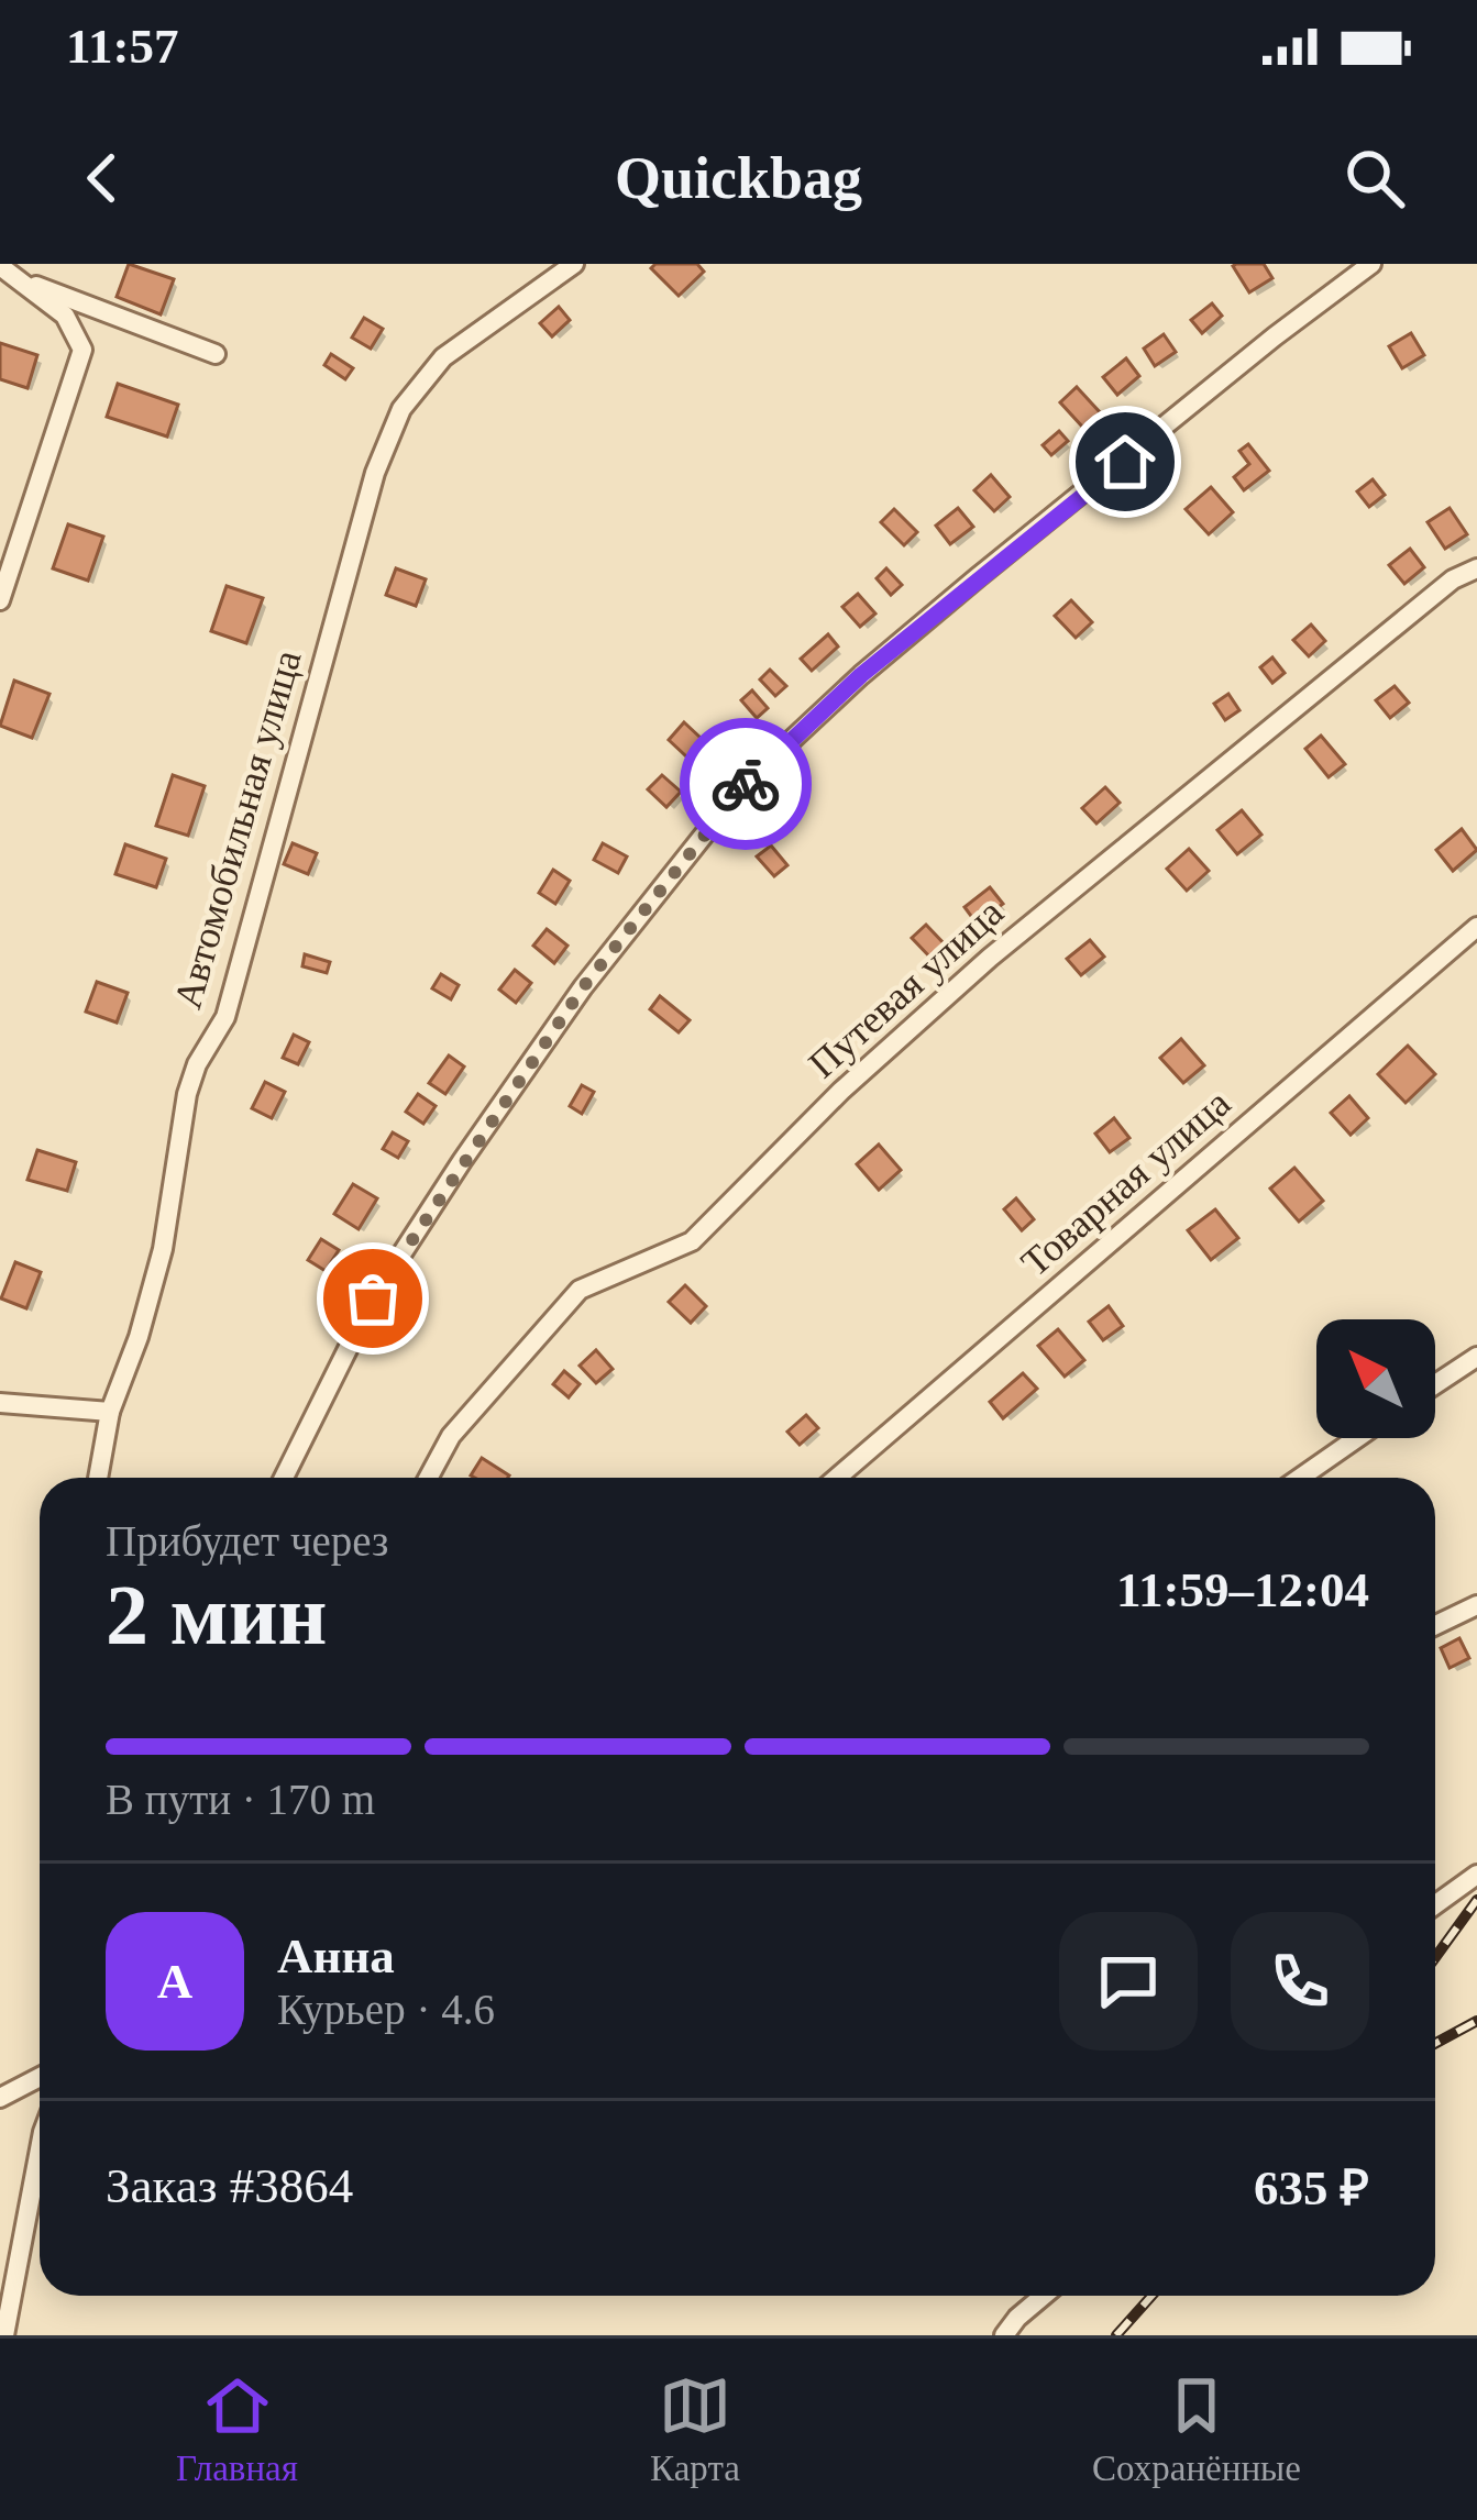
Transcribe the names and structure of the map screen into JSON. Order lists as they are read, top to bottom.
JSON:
{
  "streets": {
    "street": ["Автомобильная улица", "Путевая улица", "Товарная улица"]
  },
  "north": "top left",
  "page": {
    "status": "11:57",
    "header": "Quickbag",
    "heading": ["2 мин", "Прибудет через", "11:59–12:04"],
    "panel": [
      "Анна",
      "Курьер · 4.6",
      "Заказ #3864",
      "635 ₽"
    ],
    "bar": "В пути · 170 m",
    "round": "А",
    "tabs": ["Главная", "Карта", "Сохранённые"]
  }
}
